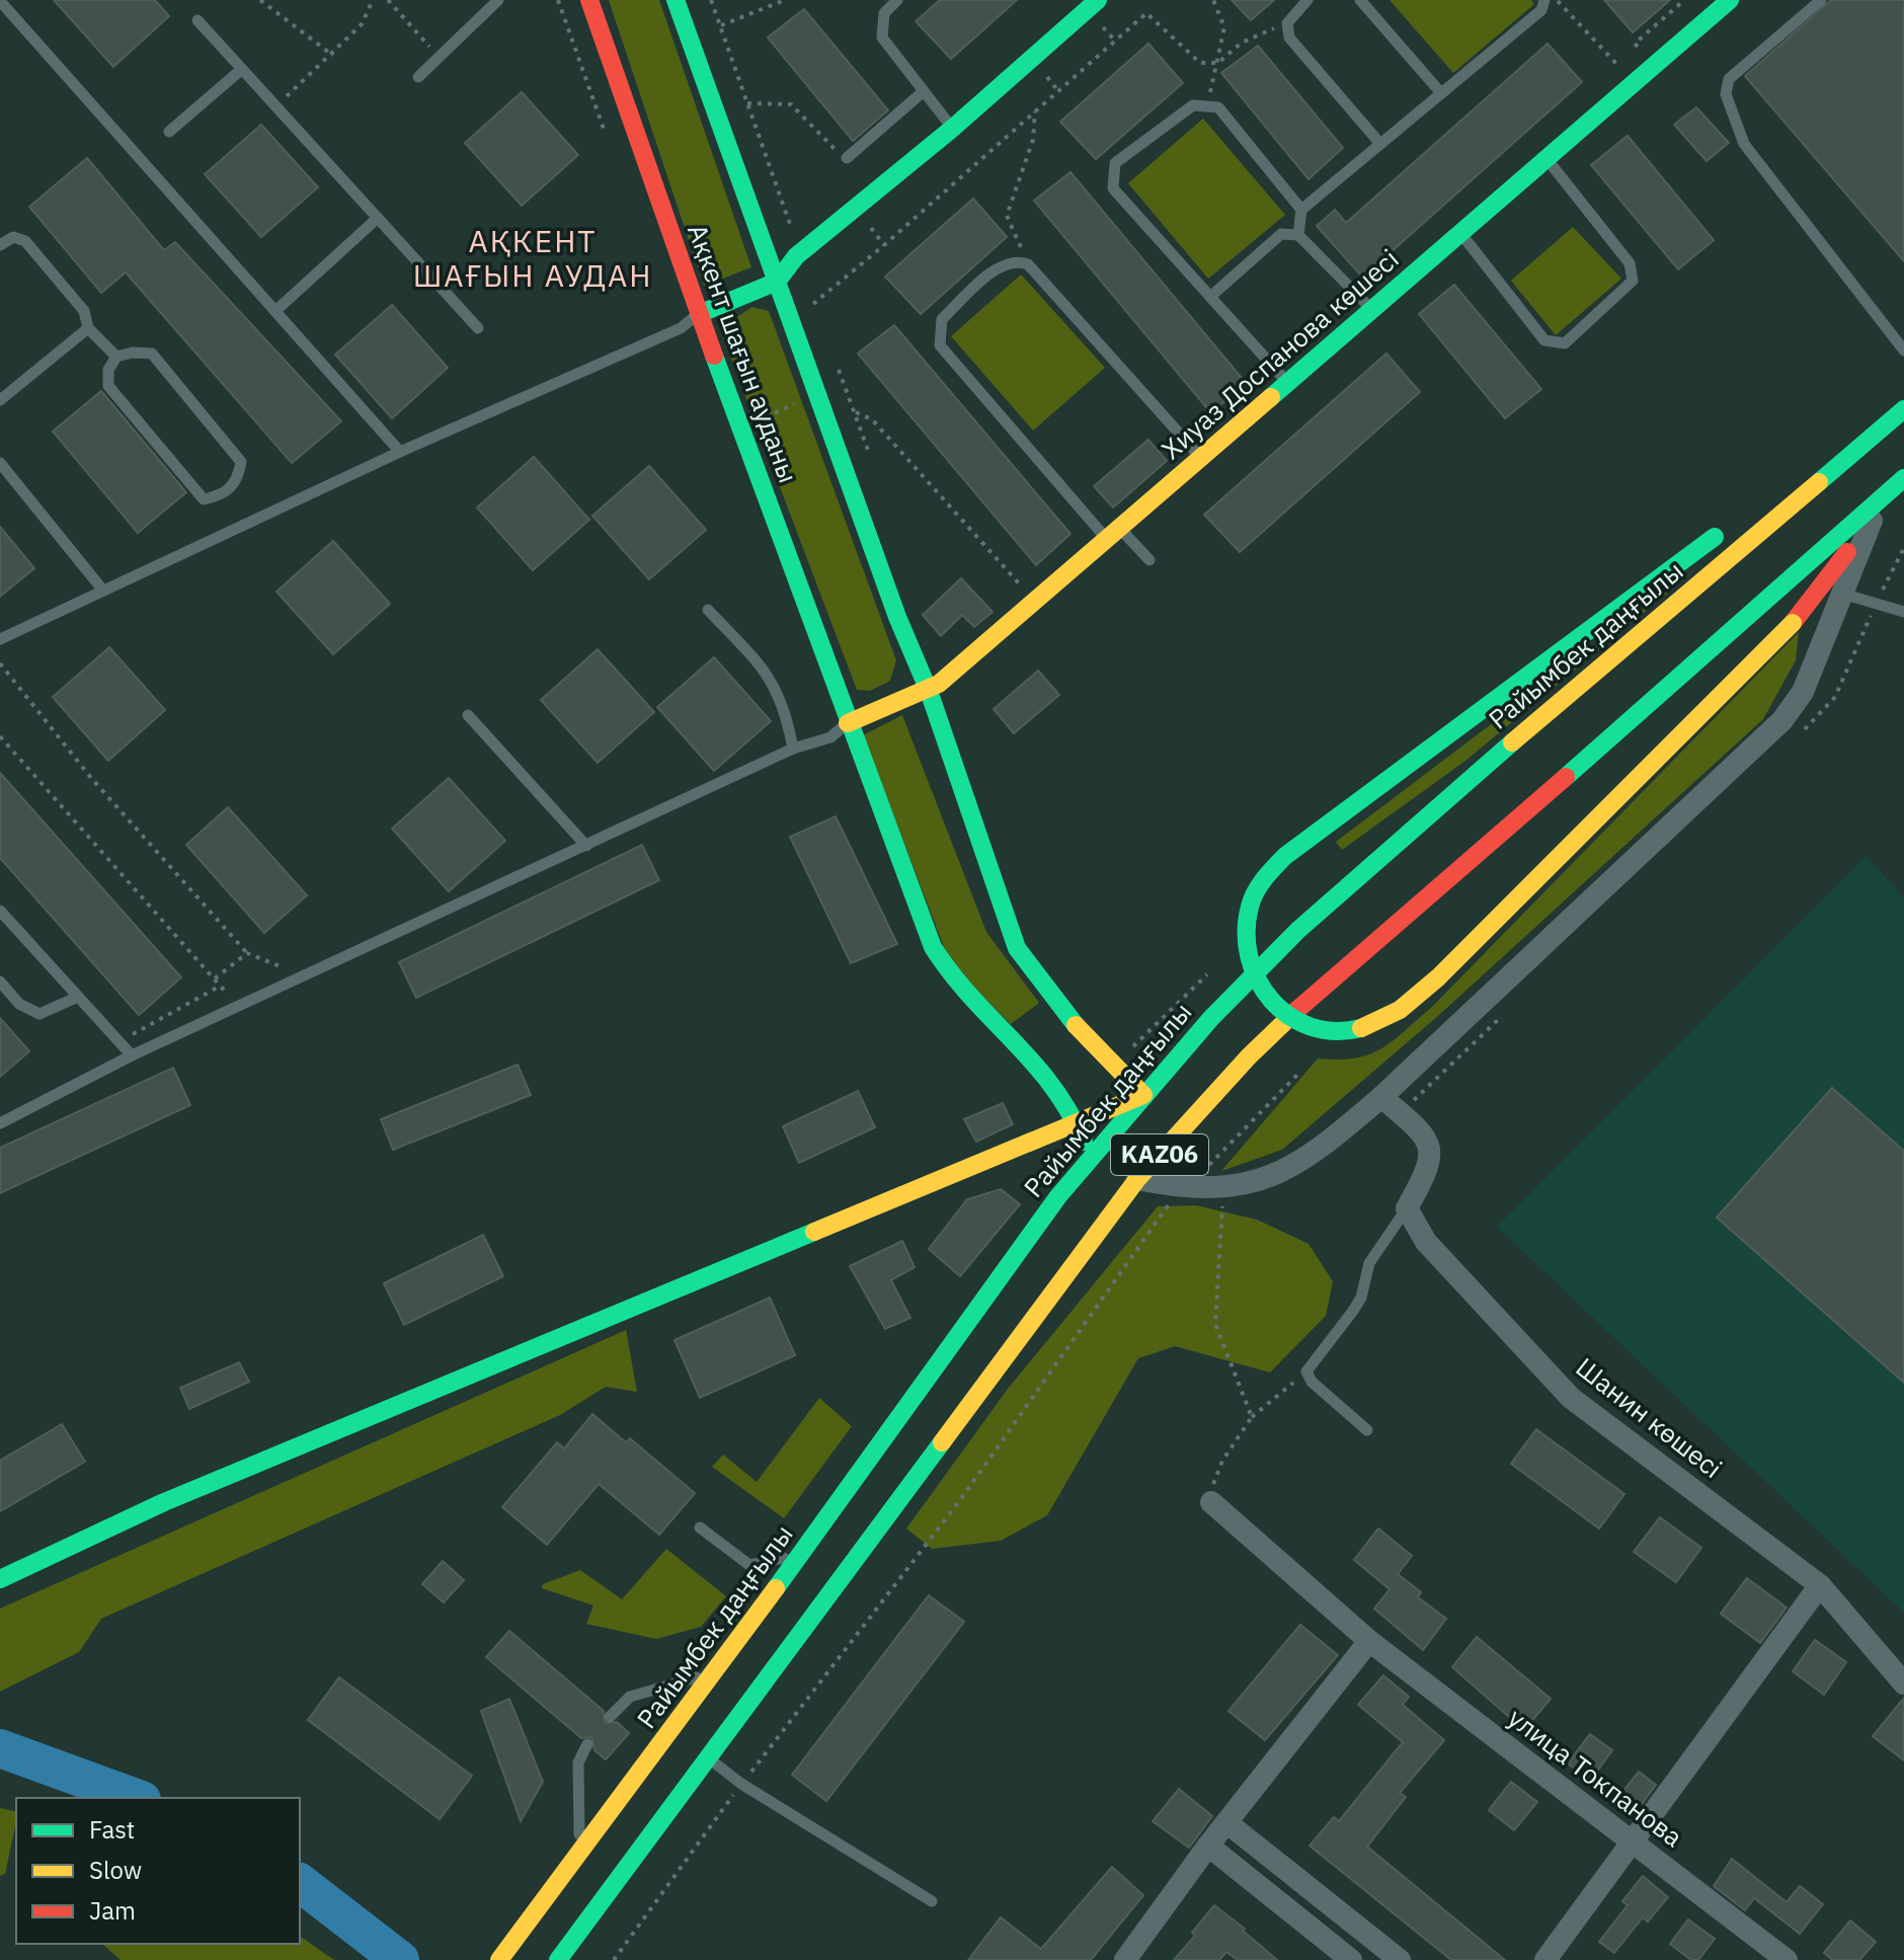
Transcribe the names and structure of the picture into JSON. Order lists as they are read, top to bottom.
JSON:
{
  "streets": {
    "main road": [
      "Ақкент шағын ауданы",
      "Хиуаз Доспанова көшесі",
      "Райымбек даңғылы",
      "KАZ06"
    ],
    "street": ["Шанин көшесі", "улица Токпанова"]
  },
  "crossings": [
    ["Ақкент шағын ауданы", "Хиуаз Доспанова көшесі"],
    ["Ақкент шағын ауданы", "Райымбек даңғылы"]
  ],
  "districts": ["АҚКЕНТ ШАҒЫН АУДАН"],
  "legend": ["Fast", "Slow", "Jam"]
}
